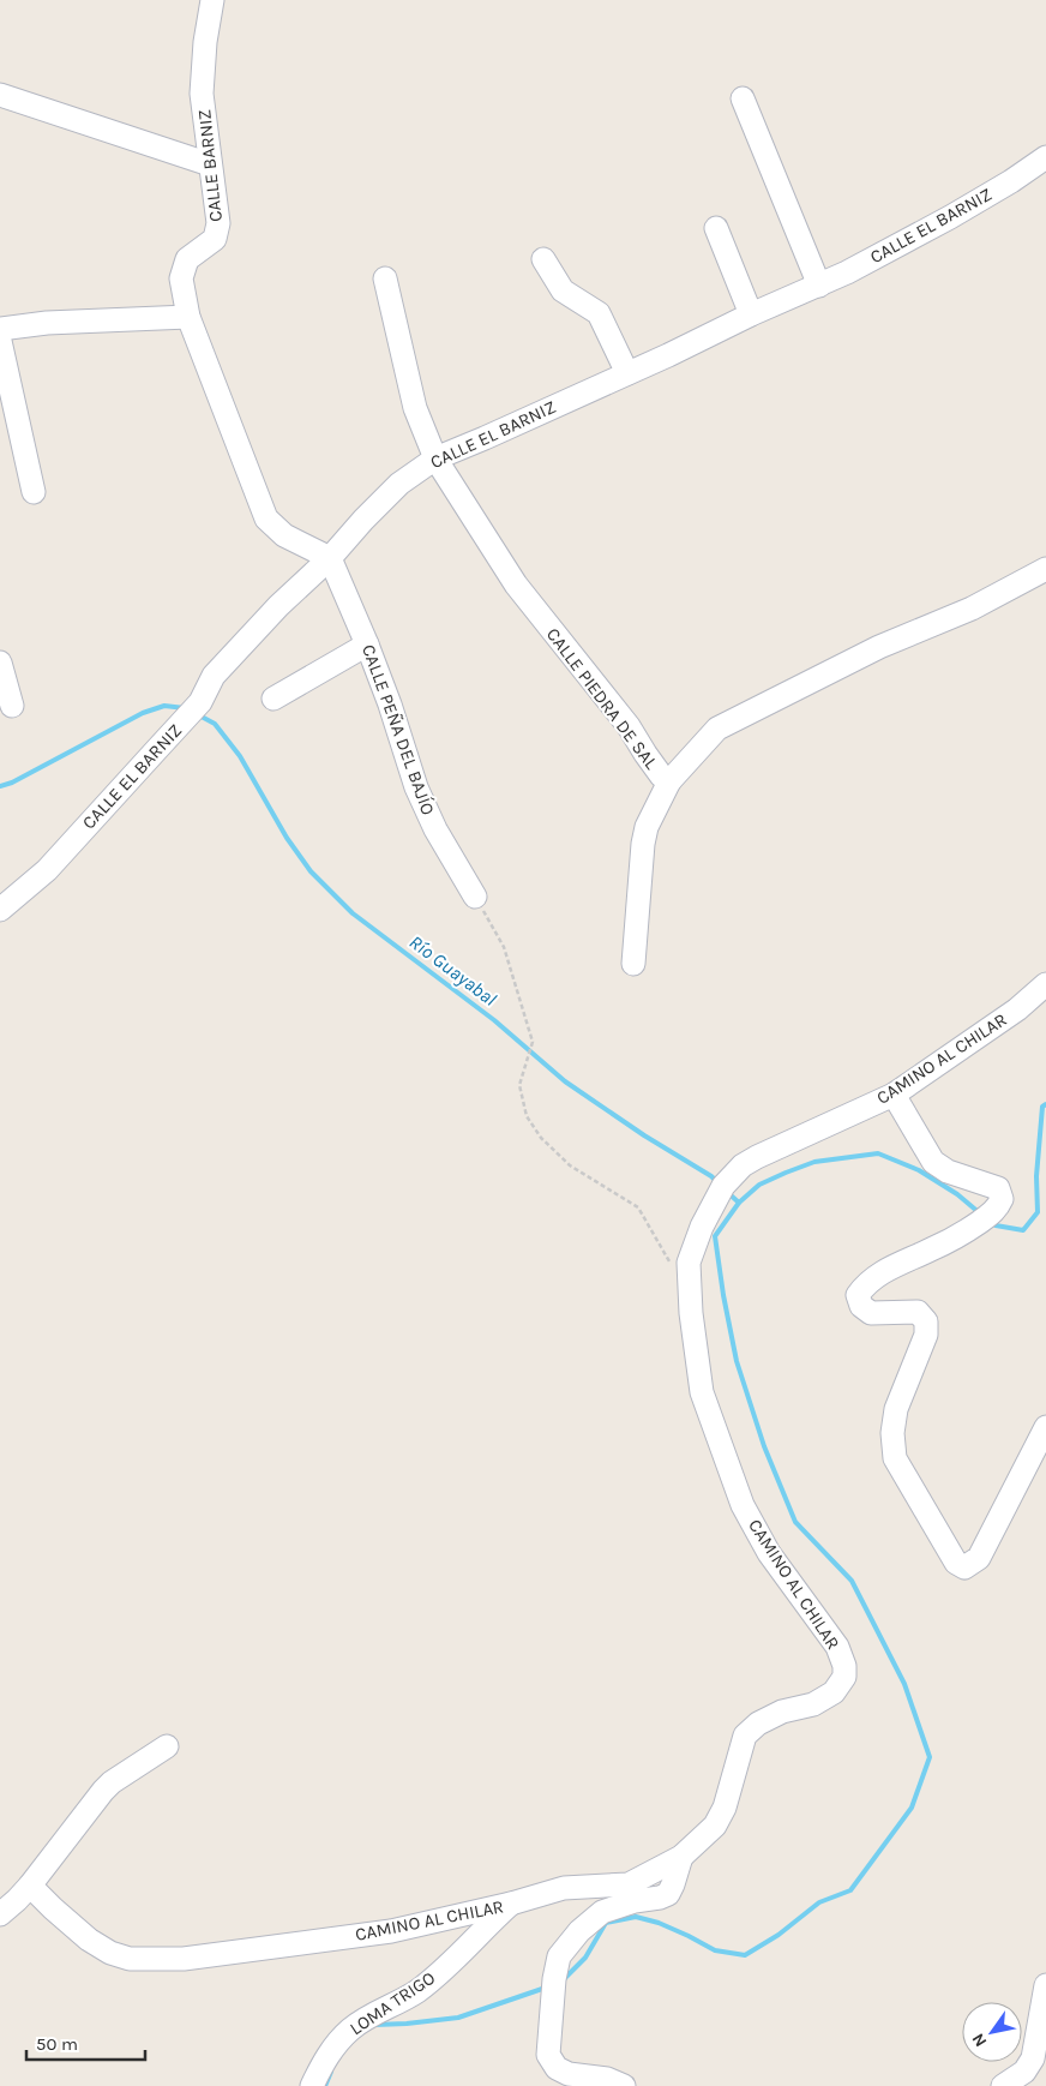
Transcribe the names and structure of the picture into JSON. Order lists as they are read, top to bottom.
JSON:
{
  "streets": {
    "street": [
      "CALLE BARNIZ",
      "CALLE EL BARNIZ",
      "CALLE PIEDRA DE SAL",
      "CALLE PEÑA DEL BAJÍO",
      "CAMINO AL CHILAR",
      "LOMA TRIGO"
    ]
  },
  "crossings": [
    ["CALLE BARNIZ", "CALLE EL BARNIZ"],
    ["CALLE BARNIZ", "CALLE PEÑA DEL BAJÍO"],
    ["CALLE EL BARNIZ", "CALLE PIEDRA DE SAL"],
    ["CALLE EL BARNIZ", "CALLE PEÑA DEL BAJÍO"],
    ["CAMINO AL CHILAR", "LOMA TRIGO"]
  ],
  "water": ["Río Guayabal"],
  "scale_bar": "50 m",
  "north": "bottom left"
}
